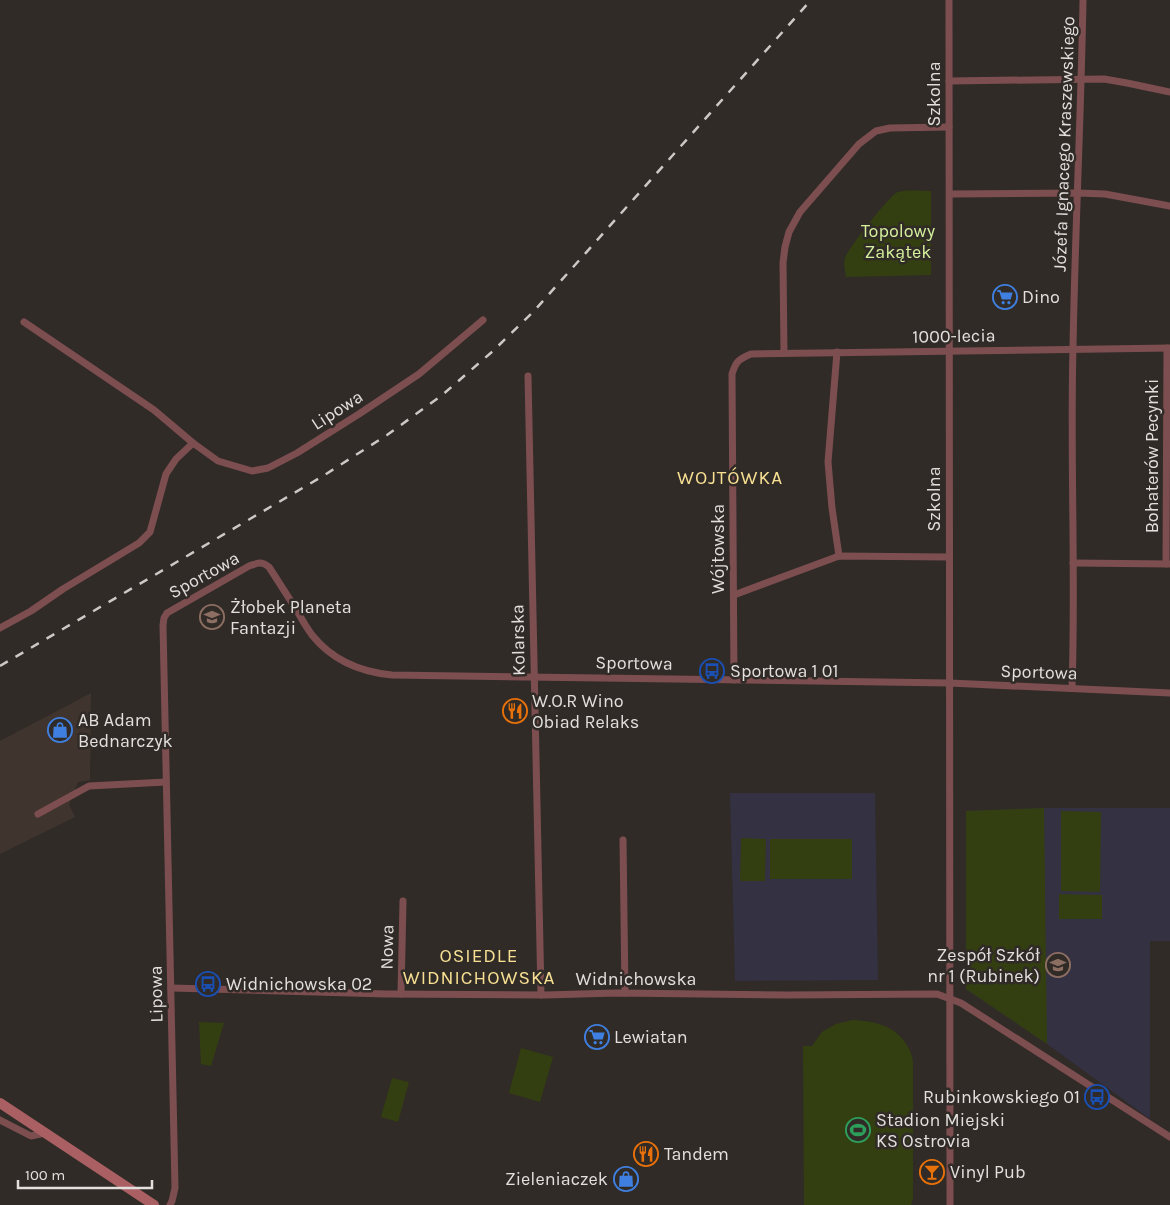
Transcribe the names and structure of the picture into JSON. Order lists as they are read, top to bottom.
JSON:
{
  "streets": {
    "street": [
      "Szkolna",
      "Józefa Ignacego Kraszewskiego",
      "1000-lecia",
      "Lipowa",
      "Bohaterów Pecynki",
      "Wójtowska",
      "Sportowa",
      "Kolarska",
      "Nowa",
      "Widnichowska"
    ]
  },
  "crossings": [
    ["Szkolna", "1000-lecia"],
    ["Szkolna", "Sportowa"],
    ["Szkolna", "Widnichowska"],
    ["Józefa Ignacego Kraszewskiego", "1000-lecia"],
    ["Józefa Ignacego Kraszewskiego", "Sportowa"],
    ["1000-lecia", "Bohaterów Pecynki"],
    ["1000-lecia", "Wójtowska"],
    ["Lipowa", "Sportowa"],
    ["Lipowa", "Widnichowska"],
    ["Wójtowska", "Sportowa"],
    ["Sportowa", "Kolarska"],
    ["Kolarska", "Widnichowska"],
    ["Nowa", "Widnichowska"]
  ],
  "districts": ["WOJTÓWKA", "OSIEDLE WIDNICHOWSKA"],
  "parks": ["Topolowy Zakątek"],
  "places": {
    "supermarket": ["Dino", "Lewiatan"],
    "school or university": ["Żłobek Planeta Fantazji", "Zespół Szkół nr 1 (Rubinek)"],
    "bus stop": ["Sportowa 1 01", "Widnichowska 02", "Rubinkowskiego 01"],
    "restaurant": ["W.O.R Wino Obiad Relaks", "Tandem"],
    "shop": ["AB Adam Bednarczyk", "Zieleniaczek"],
    "sports": ["Stadion Miejski KS Ostrovia"],
    "bar": ["Vinyl Pub"]
  },
  "scale_bar": "100 m"
}
